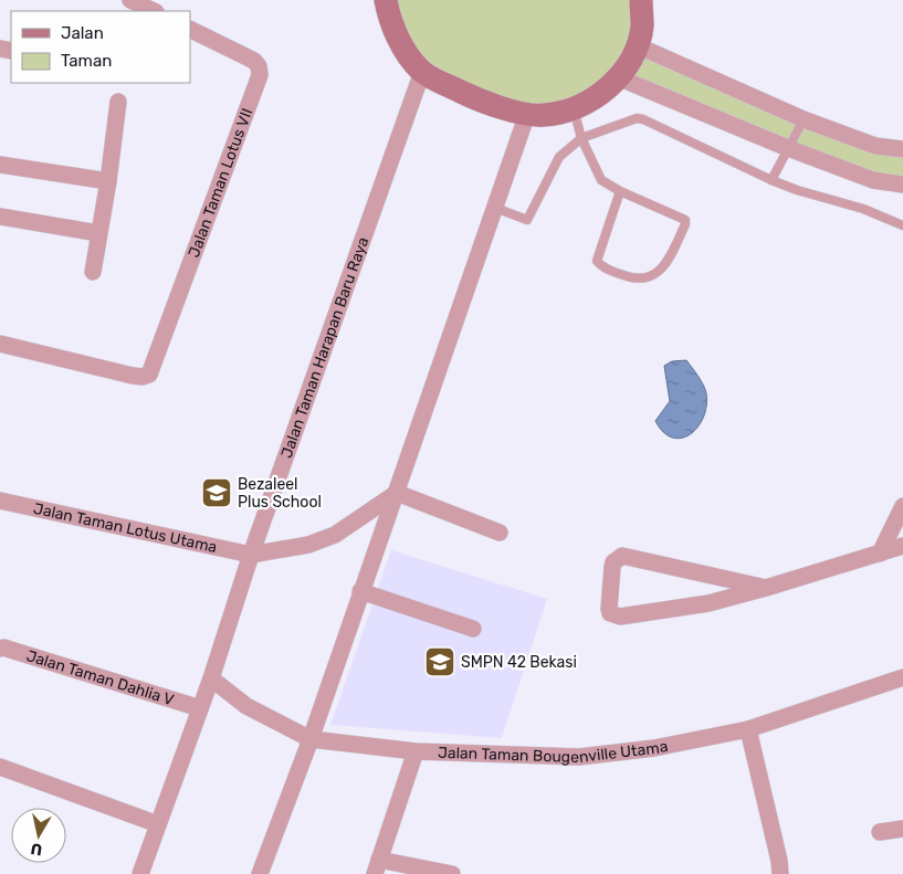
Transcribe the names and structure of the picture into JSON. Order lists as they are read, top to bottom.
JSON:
{
  "streets": {
    "street": [
      "Jalan Taman Lotus VII",
      "Jalan Taman Harapan Baru Raya",
      "Jalan Taman Lotus Utama",
      "Jalan Taman Dahlia V",
      "Jalan Taman Bougenville Utama"
    ]
  },
  "crossings": [
    ["Jalan Taman Harapan Baru Raya", "Jalan Taman Lotus Utama"],
    ["Jalan Taman Harapan Baru Raya", "Jalan Taman Dahlia V"],
    ["Jalan Taman Harapan Baru Raya", "Jalan Taman Bougenville Utama"]
  ],
  "places": {
    "school or university": ["Bezaleel Plus School", "SMPN 42 Bekasi"]
  },
  "legend": ["Jalan", "Taman"],
  "north": "bottom"
}
